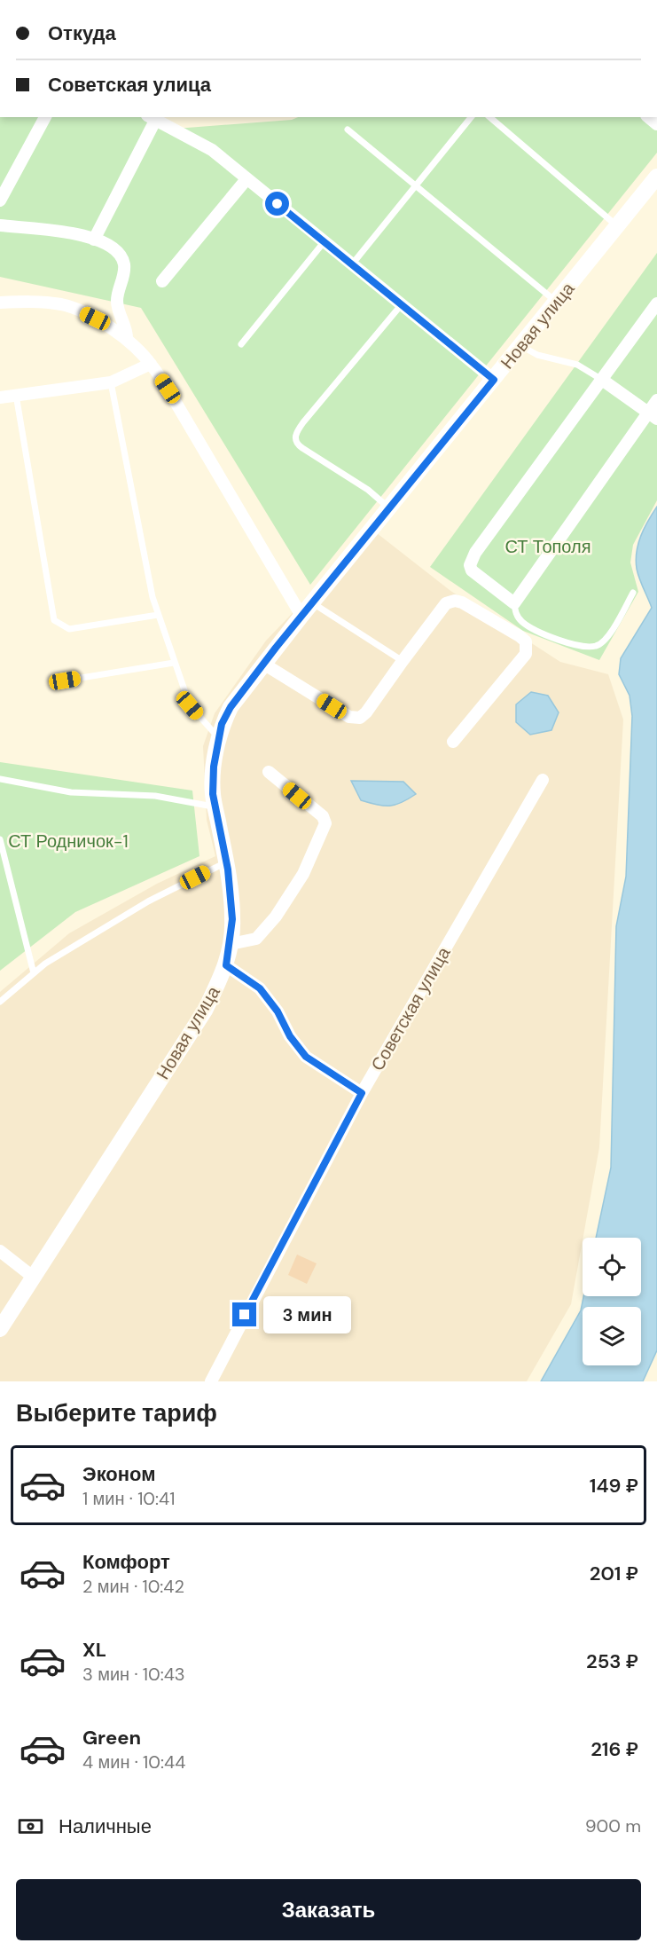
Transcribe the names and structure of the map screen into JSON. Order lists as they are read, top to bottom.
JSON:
{
  "streets": {
    "street": ["Новая улица", "Советская улица"]
  },
  "parks": ["СТ Тополя", "СТ Родничок-1"],
  "page": {
    "banner": ["Откуда", "Советская улица"],
    "bubble": "3 мин",
    "heading": "Выберите тариф",
    "list": [
      {
        "name": "Эконом",
        "note": "1 мин · 10:41",
        "value": "149 ₽"
      },
      {
        "name": "Комфорт",
        "note": "2 мин · 10:42",
        "value": "201 ₽"
      },
      {
        "name": "XL",
        "note": "3 мин · 10:43",
        "value": "253 ₽"
      },
      {
        "name": "Green",
        "note": "4 мин · 10:44",
        "value": "216 ₽"
      }
    ],
    "pay": ["Наличные", "900 m"],
    "buttons": "Заказать"
  }
}
